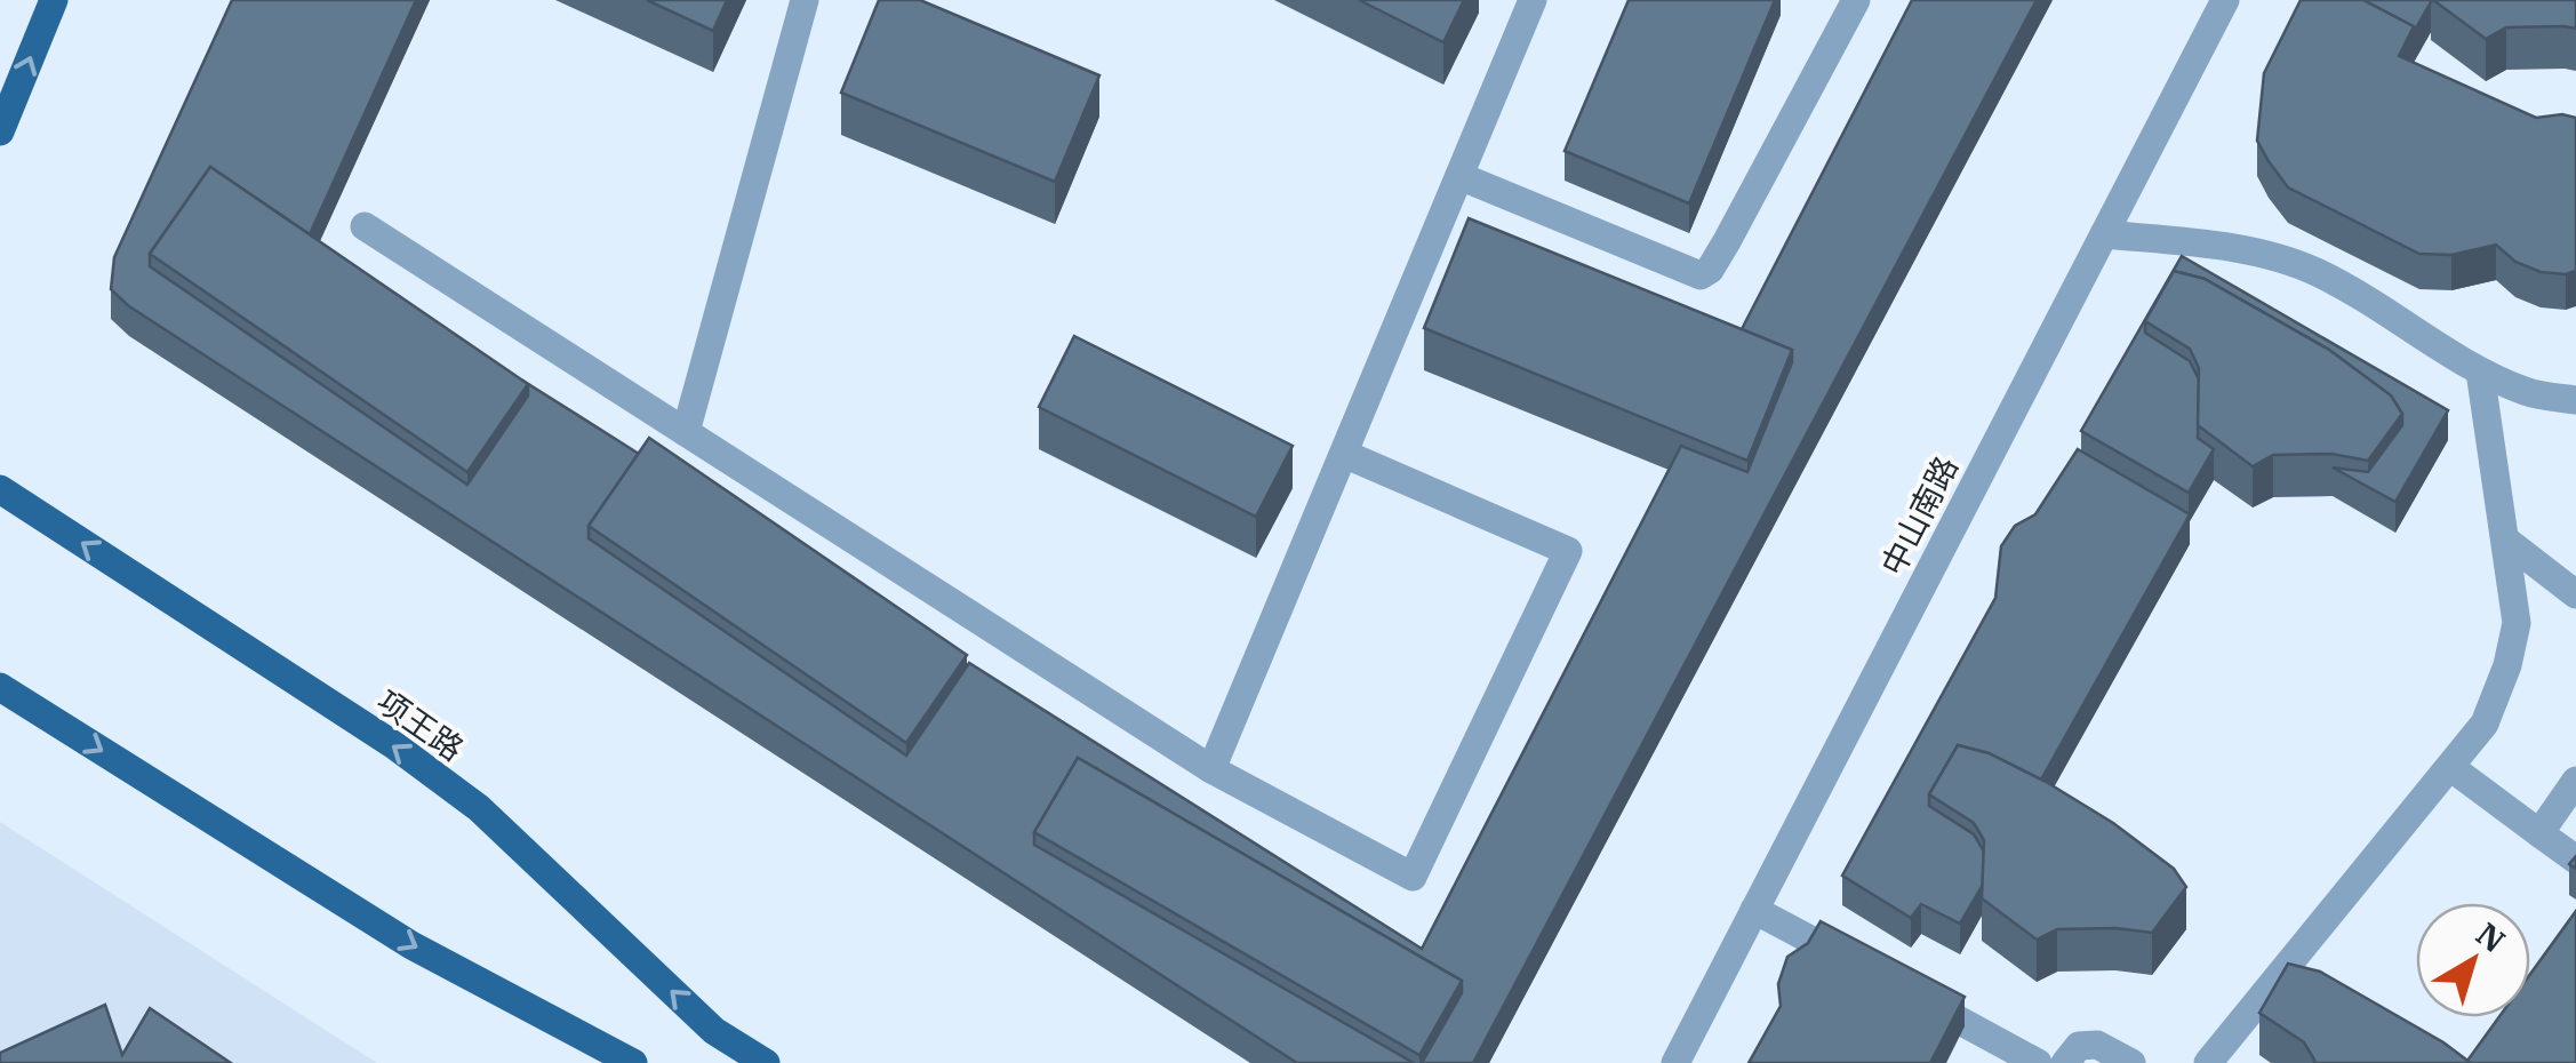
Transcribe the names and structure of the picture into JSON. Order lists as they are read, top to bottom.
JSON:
{
  "streets": {
    "main road": ["项王路"],
    "street": ["中山南路"]
  },
  "north": "top right"
}
